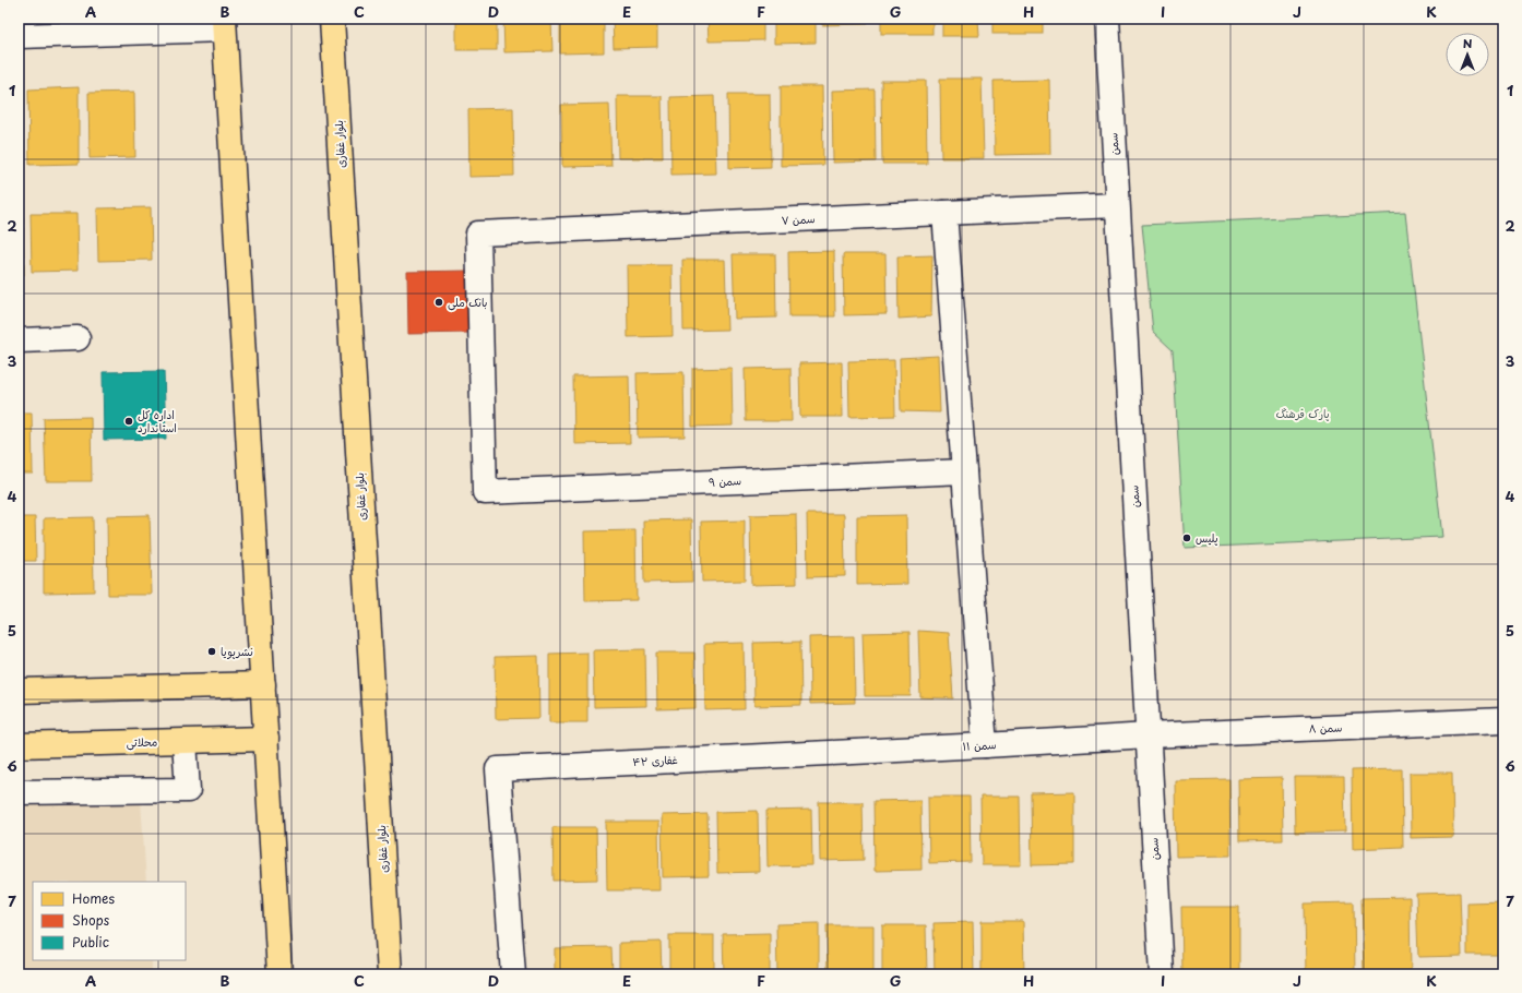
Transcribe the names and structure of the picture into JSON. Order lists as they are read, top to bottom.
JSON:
{
  "streets": {
    "main road": ["بلوار غفاری", "محلاتی"],
    "street": [
      "سمن",
      "سمن ۷",
      "سمن ۹",
      "سمن ۸",
      "سمن ۱۱",
      "غفاری ۴۲"
    ]
  },
  "crossings": [
    ["سمن", "سمن ۷"],
    ["سمن", "سمن ۸"],
    ["سمن", "سمن ۱۱"],
    ["سمن ۷", "سمن ۹"],
    ["سمن ۸", "سمن ۱۱"],
    ["سمن ۱۱", "غفاری ۴۲"]
  ],
  "parks": ["پارک فرهنگ"],
  "places": [
    "بانک ملی",
    "اداره کل استاندارد",
    "پلیس",
    "نشرپویا"
  ],
  "legend": ["Homes", "Shops", "Public"],
  "north": "top",
  "grid": {
    "columns": [
      "A",
      "B",
      "C",
      "D",
      "E",
      "F",
      "G",
      "H",
      "I",
      "J",
      "K"
    ],
    "rows": [
      "1",
      "2",
      "3",
      "4",
      "5",
      "6",
      "7"
    ]
  }
}
